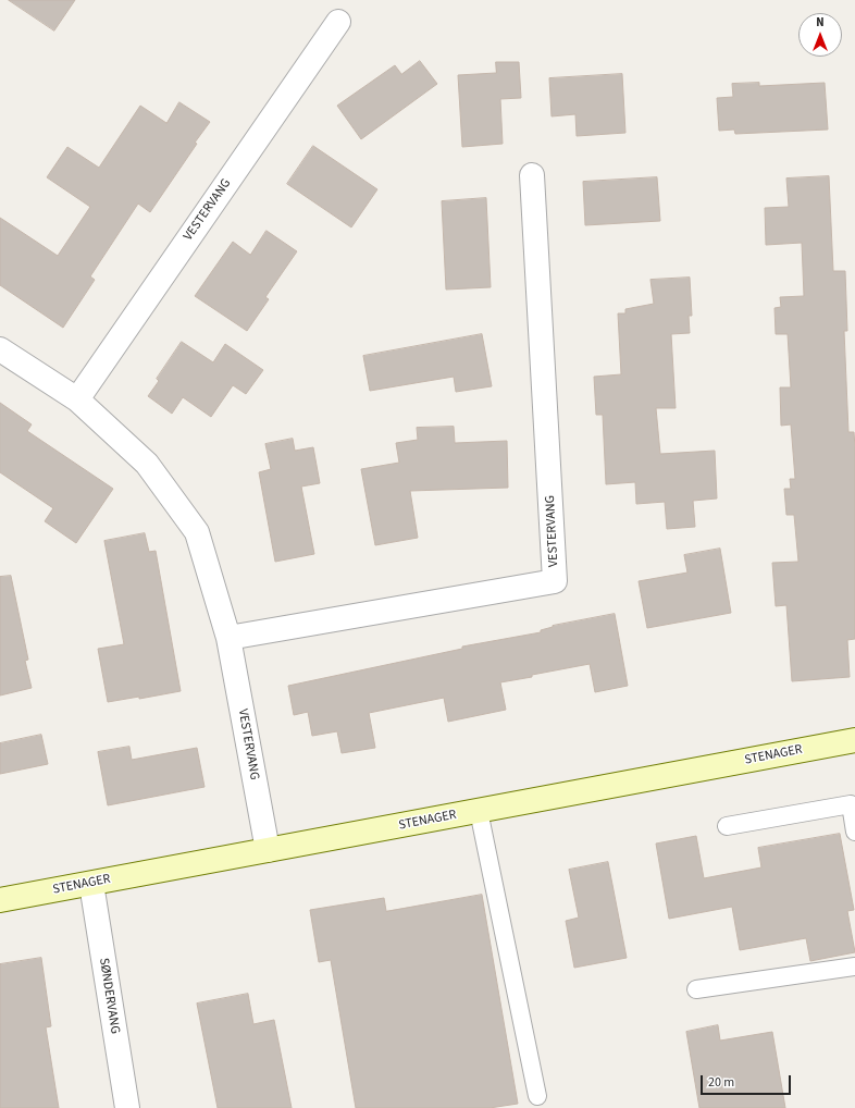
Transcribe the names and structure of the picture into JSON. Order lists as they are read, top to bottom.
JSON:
{
  "streets": {
    "street": ["VESTERVANG", "STENAGER", "SØNDERVANG"]
  },
  "crossings": [
    ["VESTERVANG", "STENAGER"],
    ["STENAGER", "SØNDERVANG"]
  ],
  "scale_bar": "20 m",
  "north": "top"
}
